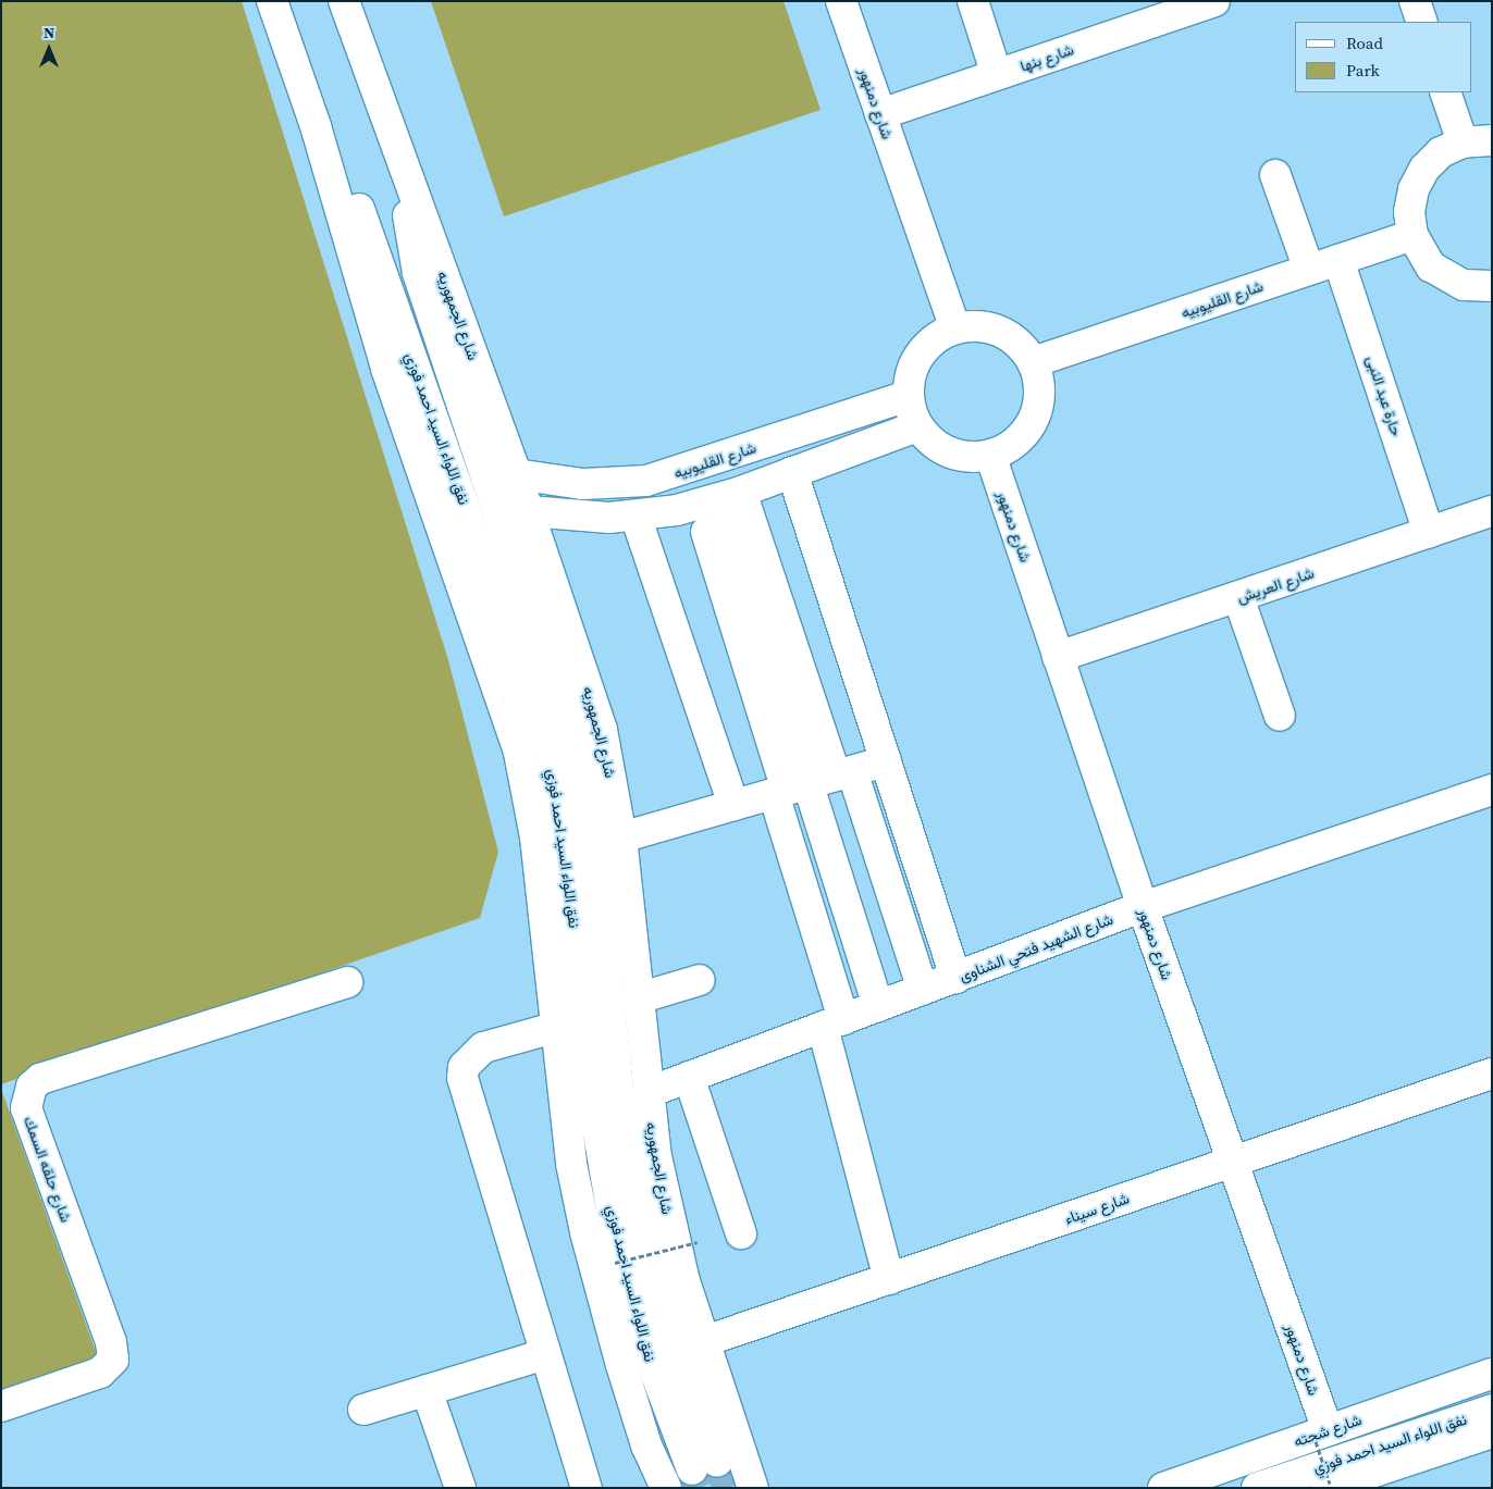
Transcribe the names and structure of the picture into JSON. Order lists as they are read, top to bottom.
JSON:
{
  "streets": {
    "main road": [
      "شارع بنها",
      "شارع دمنهور",
      "شارع القليوبيه",
      "شارع الجمهوريه",
      "حارة عبد النبى",
      "نفق اللواء السيد احمد فوزي",
      "شارع العريش",
      "شارع الشهيد فتحي الشناوى",
      "شارع حلقه السمك",
      "شارع سيناء",
      "شارع شحته"
    ]
  },
  "crossings": [
    ["شارع بنها", "شارع دمنهور"],
    ["شارع دمنهور", "شارع القليوبيه"],
    ["شارع دمنهور", "شارع العريش"],
    ["شارع دمنهور", "شارع الشهيد فتحي الشناوى"],
    ["شارع دمنهور", "شارع سيناء"],
    ["شارع دمنهور", "شارع شحته"],
    ["شارع القليوبيه", "شارع الجمهوريه"],
    ["شارع القليوبيه", "حارة عبد النبى"],
    ["شارع الجمهوريه", "نفق اللواء السيد احمد فوزي"],
    ["شارع الجمهوريه", "شارع الشهيد فتحي الشناوى"],
    ["شارع الجمهوريه", "شارع سيناء"],
    ["حارة عبد النبى", "شارع العريش"]
  ],
  "legend": ["Road", "Park"],
  "north": "top"
}
